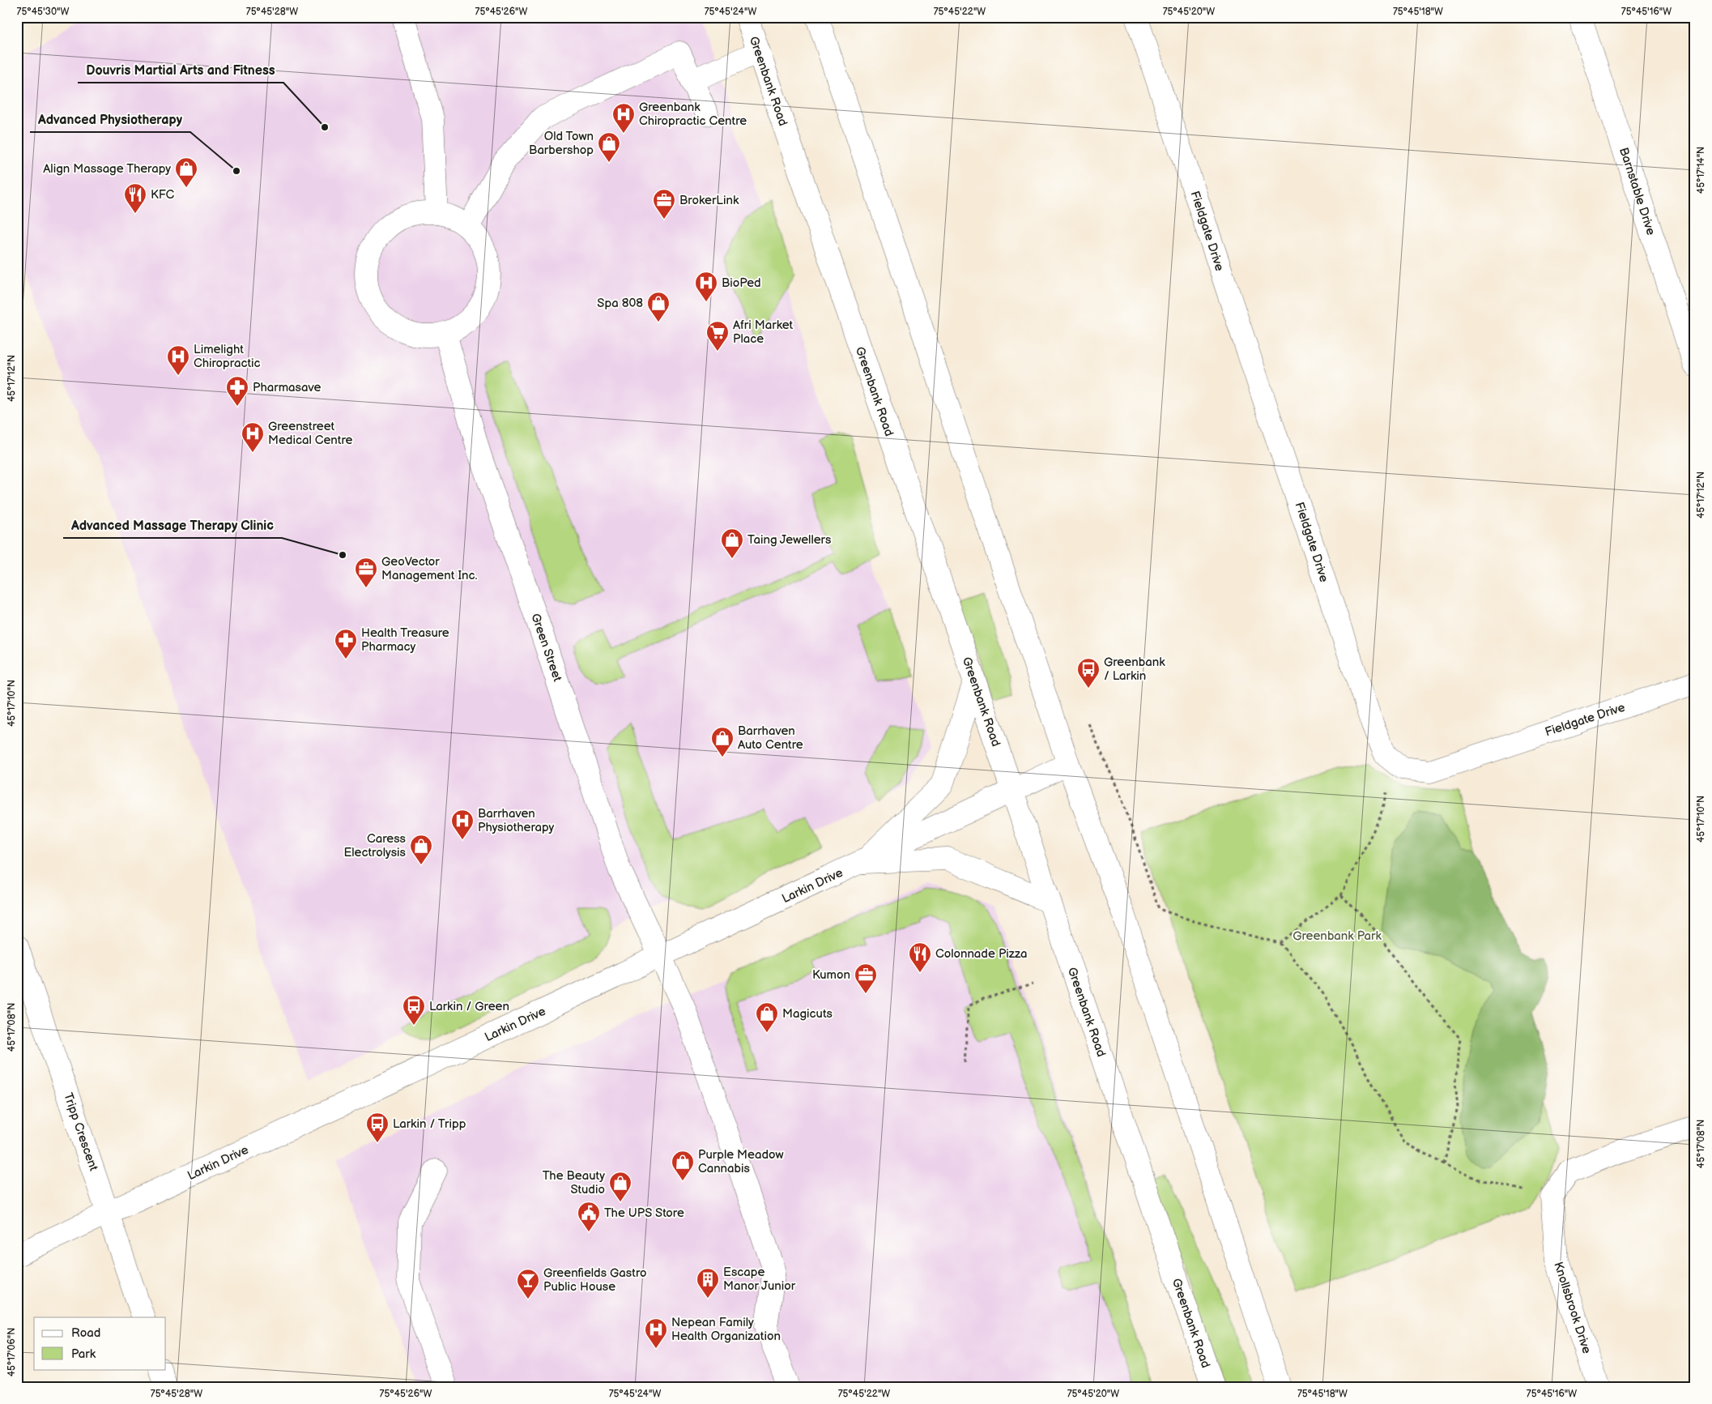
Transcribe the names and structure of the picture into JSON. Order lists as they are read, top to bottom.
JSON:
{
  "streets": {
    "street": [
      "Greenbank Road",
      "Barnstable Drive",
      "Fieldgate Drive",
      "Green Street",
      "Larkin Drive",
      "Tripp Crescent",
      "Knollsbrook Drive"
    ]
  },
  "crossings": [
    ["Greenbank Road", "Larkin Drive"],
    ["Green Street", "Larkin Drive"],
    ["Larkin Drive", "Tripp Crescent"]
  ],
  "parks": ["Greenbank Park"],
  "places": {
    "other": ["Douvris Martial Arts and Fitness", "Advanced Physiotherapy", "Advanced Massage Therapy Clinic"],
    "hospital": [
      "Greenbank Chiropractic Centre",
      "BioPed",
      "Limelight Chiropractic",
      "Greenstreet Medical Centre",
      "Barrhaven Physiotherapy",
      "Nepean Family Health Organization"
    ],
    "shop": [
      "Old Town Barbershop",
      "Align Massage Therapy",
      "Spa 808",
      "Taing Jewellers",
      "Barrhaven Auto Centre",
      "Caress Electrolysis",
      "Magicuts",
      "Purple Meadow Cannabis",
      "The Beauty Studio"
    ],
    "restaurant": ["KFC", "Colonnade Pizza"],
    "office": ["BrokerLink", "GeoVector Management Inc.", "Kumon"],
    "supermarket": ["Afri Market Place"],
    "pharmacy": ["Pharmasave", "Health Treasure Pharmacy"],
    "bus stop": ["Greenbank / Larkin", "Larkin / Green", "Larkin / Tripp"],
    "public building": ["The UPS Store"],
    "building": ["Escape Manor Junior"],
    "bar": ["Greenfields Gastro Public House"]
  },
  "legend": ["Road", "Park"],
  "coordinates": [
    "75°45'30\"W",
    "75°45'28\"W",
    "75°45'26\"W",
    "75°45'24\"W",
    "75°45'22\"W",
    "75°45'20\"W",
    "75°45'18\"W",
    "75°45'16\"W",
    "45°17'14\"N",
    "45°17'12\"N",
    "45°17'10\"N",
    "45°17'08\"N",
    "45°17'06\"N"
  ]
}
